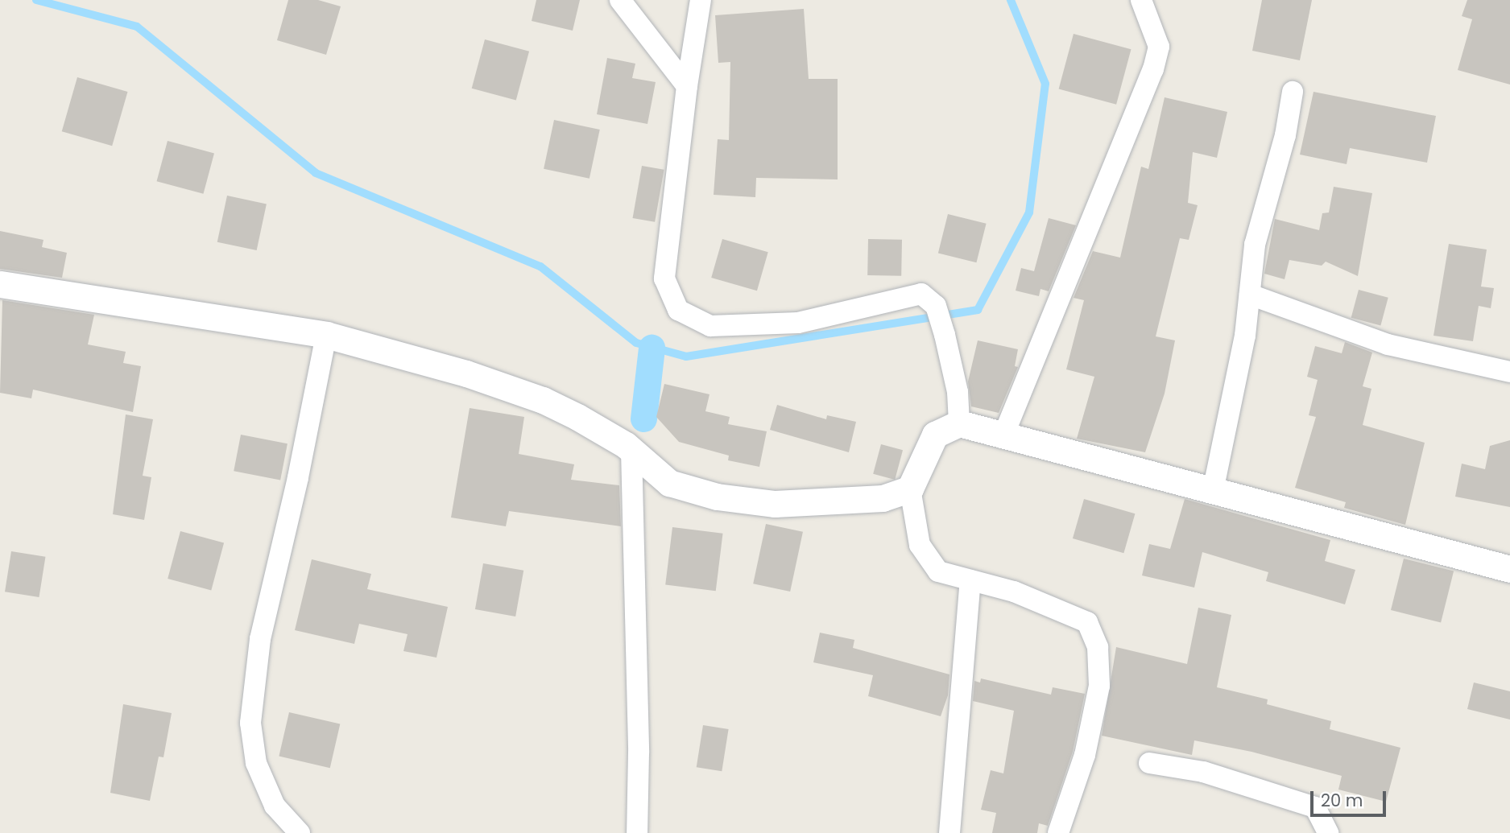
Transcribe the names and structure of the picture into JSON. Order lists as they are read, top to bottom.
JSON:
{
  "scale_bar": "20 m"
}
